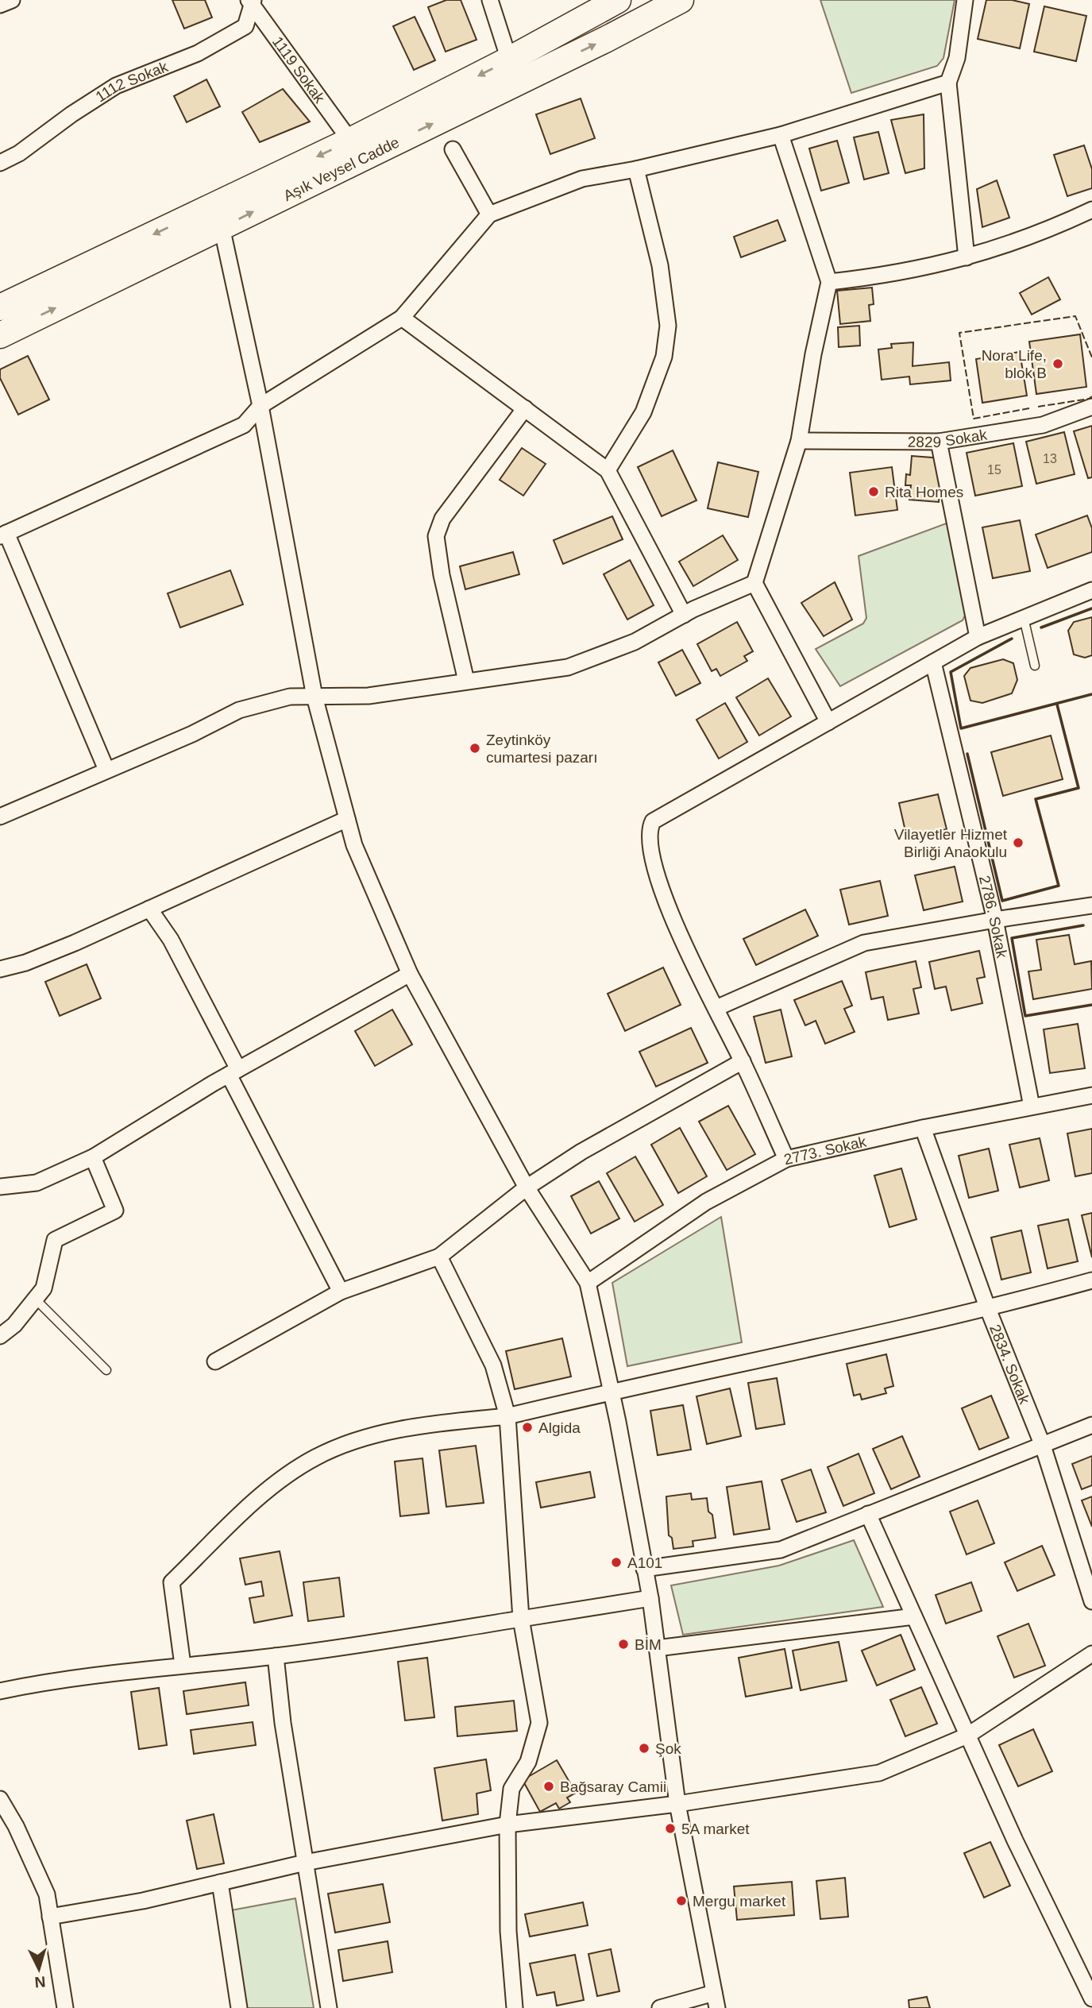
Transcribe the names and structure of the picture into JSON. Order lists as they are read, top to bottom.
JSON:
{
  "streets": {
    "main road": ["Aşık Veysel Cadde"],
    "street": [
      "1119 Sokak",
      "1112 Sokak",
      "2829 Sokak",
      "2786. Sokak",
      "2773. Sokak",
      "2834. Sokak"
    ]
  },
  "crossings": [
    ["1119 Sokak", "1112 Sokak"],
    ["1119 Sokak", "Aşık Veysel Cadde"],
    ["2786. Sokak", "2773. Sokak"],
    ["2773. Sokak", "2834. Sokak"]
  ],
  "places": [
    "Nora Life, blok B",
    "Rita Homes",
    "Zeytinköy cumartesi pazarı",
    "Vilayetler Hizmet Birliği Anaokulu",
    "Algida",
    "A101",
    "BİM",
    "Şok",
    "Bağsaray Camii",
    "5A market",
    "Mergu market"
  ],
  "house_numbers": ["13", "15"],
  "north": "bottom"
}
